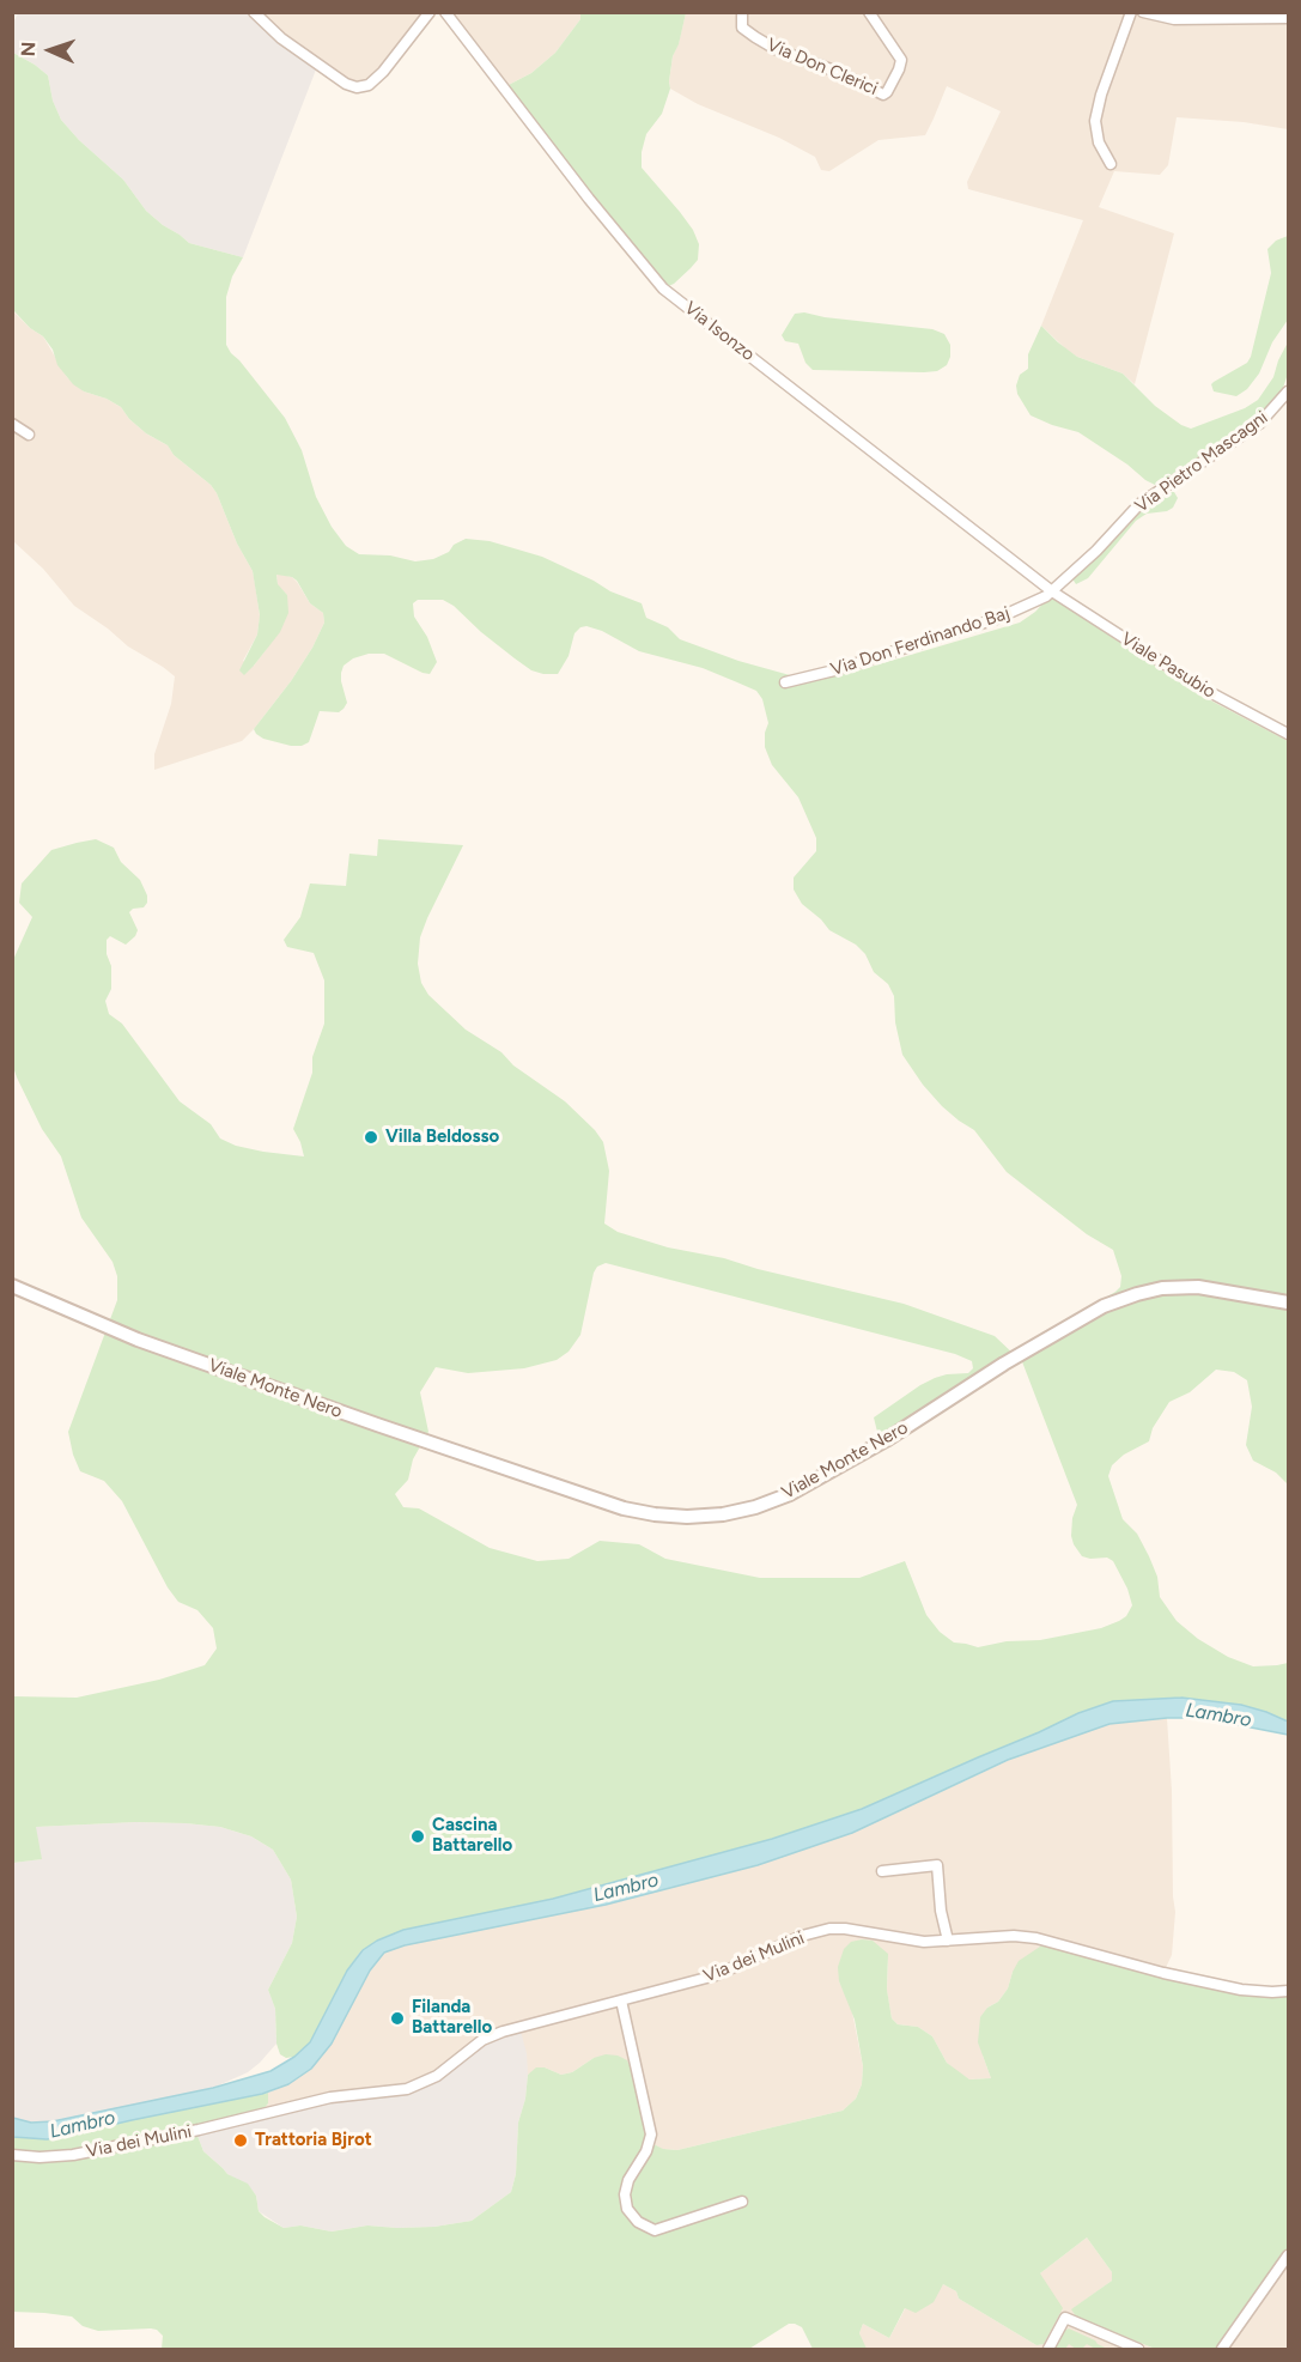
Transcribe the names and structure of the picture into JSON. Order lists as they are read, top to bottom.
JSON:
{
  "streets": {
    "street": [
      "Via Don Clerici",
      "Via Isonzo",
      "Via Pietro Mascagni",
      "Via Don Ferdinando Baj",
      "Viale Pasubio",
      "Viale Monte Nero",
      "Via dei Mulini"
    ]
  },
  "crossings": [
    ["Via Isonzo", "Via Pietro Mascagni"],
    ["Via Isonzo", "Via Don Ferdinando Baj"],
    ["Via Isonzo", "Viale Pasubio"],
    ["Via Pietro Mascagni", "Via Don Ferdinando Baj"],
    ["Via Pietro Mascagni", "Viale Pasubio"],
    ["Via Don Ferdinando Baj", "Viale Pasubio"]
  ],
  "water": ["Lambro"],
  "places": [
    "Villa Beldosso",
    "Cascina Battarello",
    "Filanda Battarello",
    "Trattoria Bjrot"
  ],
  "north": "left"
}
